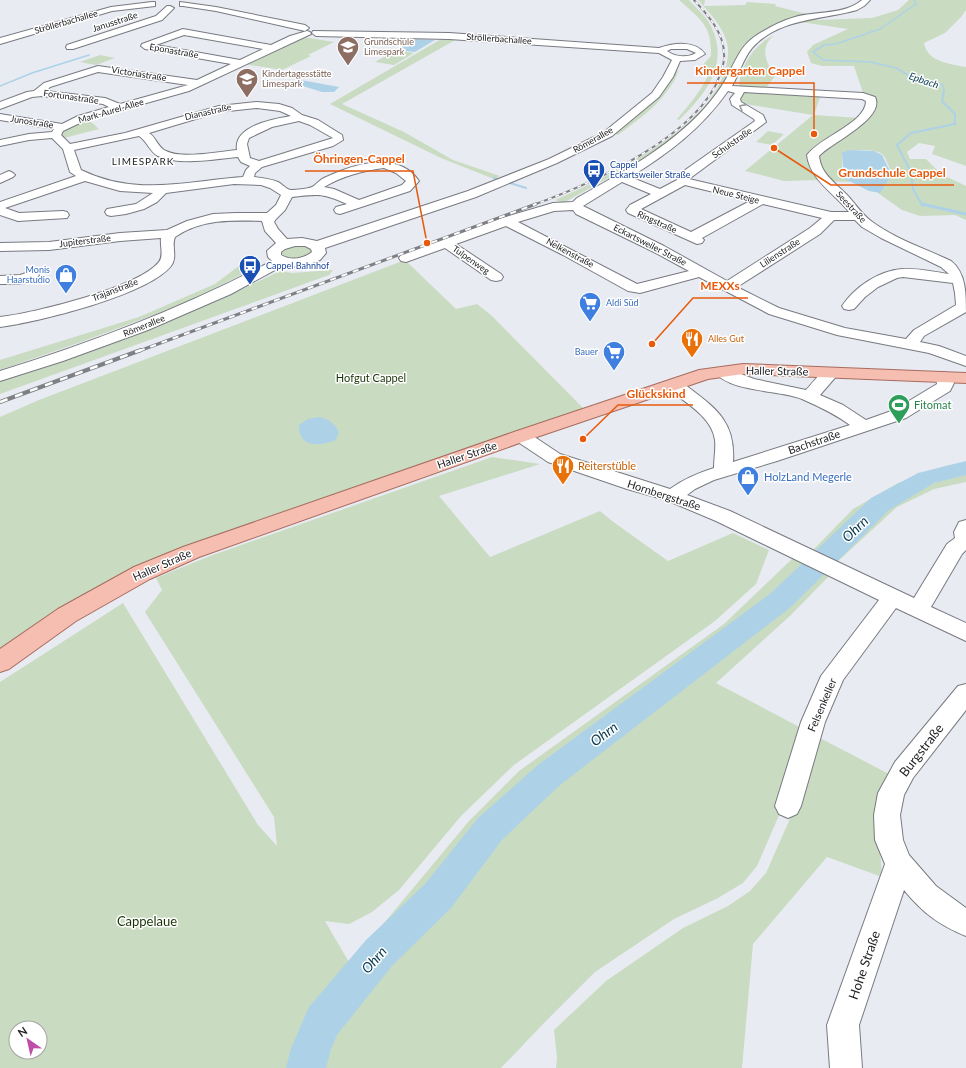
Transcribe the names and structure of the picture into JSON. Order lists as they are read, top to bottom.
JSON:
{
  "streets": {
    "main road": ["Haller Straße"],
    "street": [
      "Ströllerbachallee",
      "Janusstraße",
      "Eponastraße",
      "Victoriastraße",
      "Fortunastraße",
      "Mark-Aurel-Allee",
      "Dianastraße",
      "Junostraße",
      "Römerallee",
      "Schulstraße",
      "Neue Steige",
      "Seestraße",
      "Ringstraße",
      "Jupiterstraße",
      "Eckartsweiler Straße",
      "Nelkenstraße",
      "Lilienstraße",
      "Tulpenweg",
      "Trajanstraße",
      "Bachstraße",
      "Hornbergstraße",
      "Felsenkeller",
      "Burgstraße",
      "Hohe Straße"
    ]
  },
  "crossings": [
    ["Ströllerbachallee", "Janusstraße"],
    ["Ströllerbachallee", "Mark-Aurel-Allee"],
    ["Eponastraße", "Mark-Aurel-Allee"],
    ["Victoriastraße", "Fortunastraße"],
    ["Victoriastraße", "Mark-Aurel-Allee"],
    ["Fortunastraße", "Mark-Aurel-Allee"],
    ["Mark-Aurel-Allee", "Junostraße"],
    ["Schulstraße", "Neue Steige"],
    ["Schulstraße", "Seestraße"],
    ["Neue Steige", "Seestraße"],
    ["Neue Steige", "Ringstraße"],
    ["Neue Steige", "Lilienstraße"],
    ["Seestraße", "Eckartsweiler Straße"],
    ["Jupiterstraße", "Trajanstraße"],
    ["Eckartsweiler Straße", "Nelkenstraße"],
    ["Eckartsweiler Straße", "Lilienstraße"],
    ["Haller Straße", "Bachstraße"],
    ["Haller Straße", "Hornbergstraße"],
    ["Bachstraße", "Hornbergstraße"],
    ["Hornbergstraße", "Felsenkeller"],
    ["Burgstraße", "Hohe Straße"]
  ],
  "districts": ["LIMESPARK"],
  "water": ["Epbach", "Ohrn"],
  "parks": ["Hofgut Cappel", "Cappelaue"],
  "places": {
    "school or university": ["Grundschule Limespark", "Kindertagesstätte Limespark"],
    "other": [
      "Kindergarten Cappel",
      "Grundschule Cappel",
      "Öhringen-Cappel",
      "MEXXs",
      "Glückskind"
    ],
    "bus stop": ["Cappel Eckartsweiler Straße", "Cappel Bahnhof"],
    "shop": ["Monis Haarstudio", "HolzLand Megerle"],
    "supermarket": ["Aldi Süd", "Bauer"],
    "restaurant": ["Alles Gut", "Reiterstüble"],
    "sports": ["Fitomat"]
  },
  "north": "top left"
}
